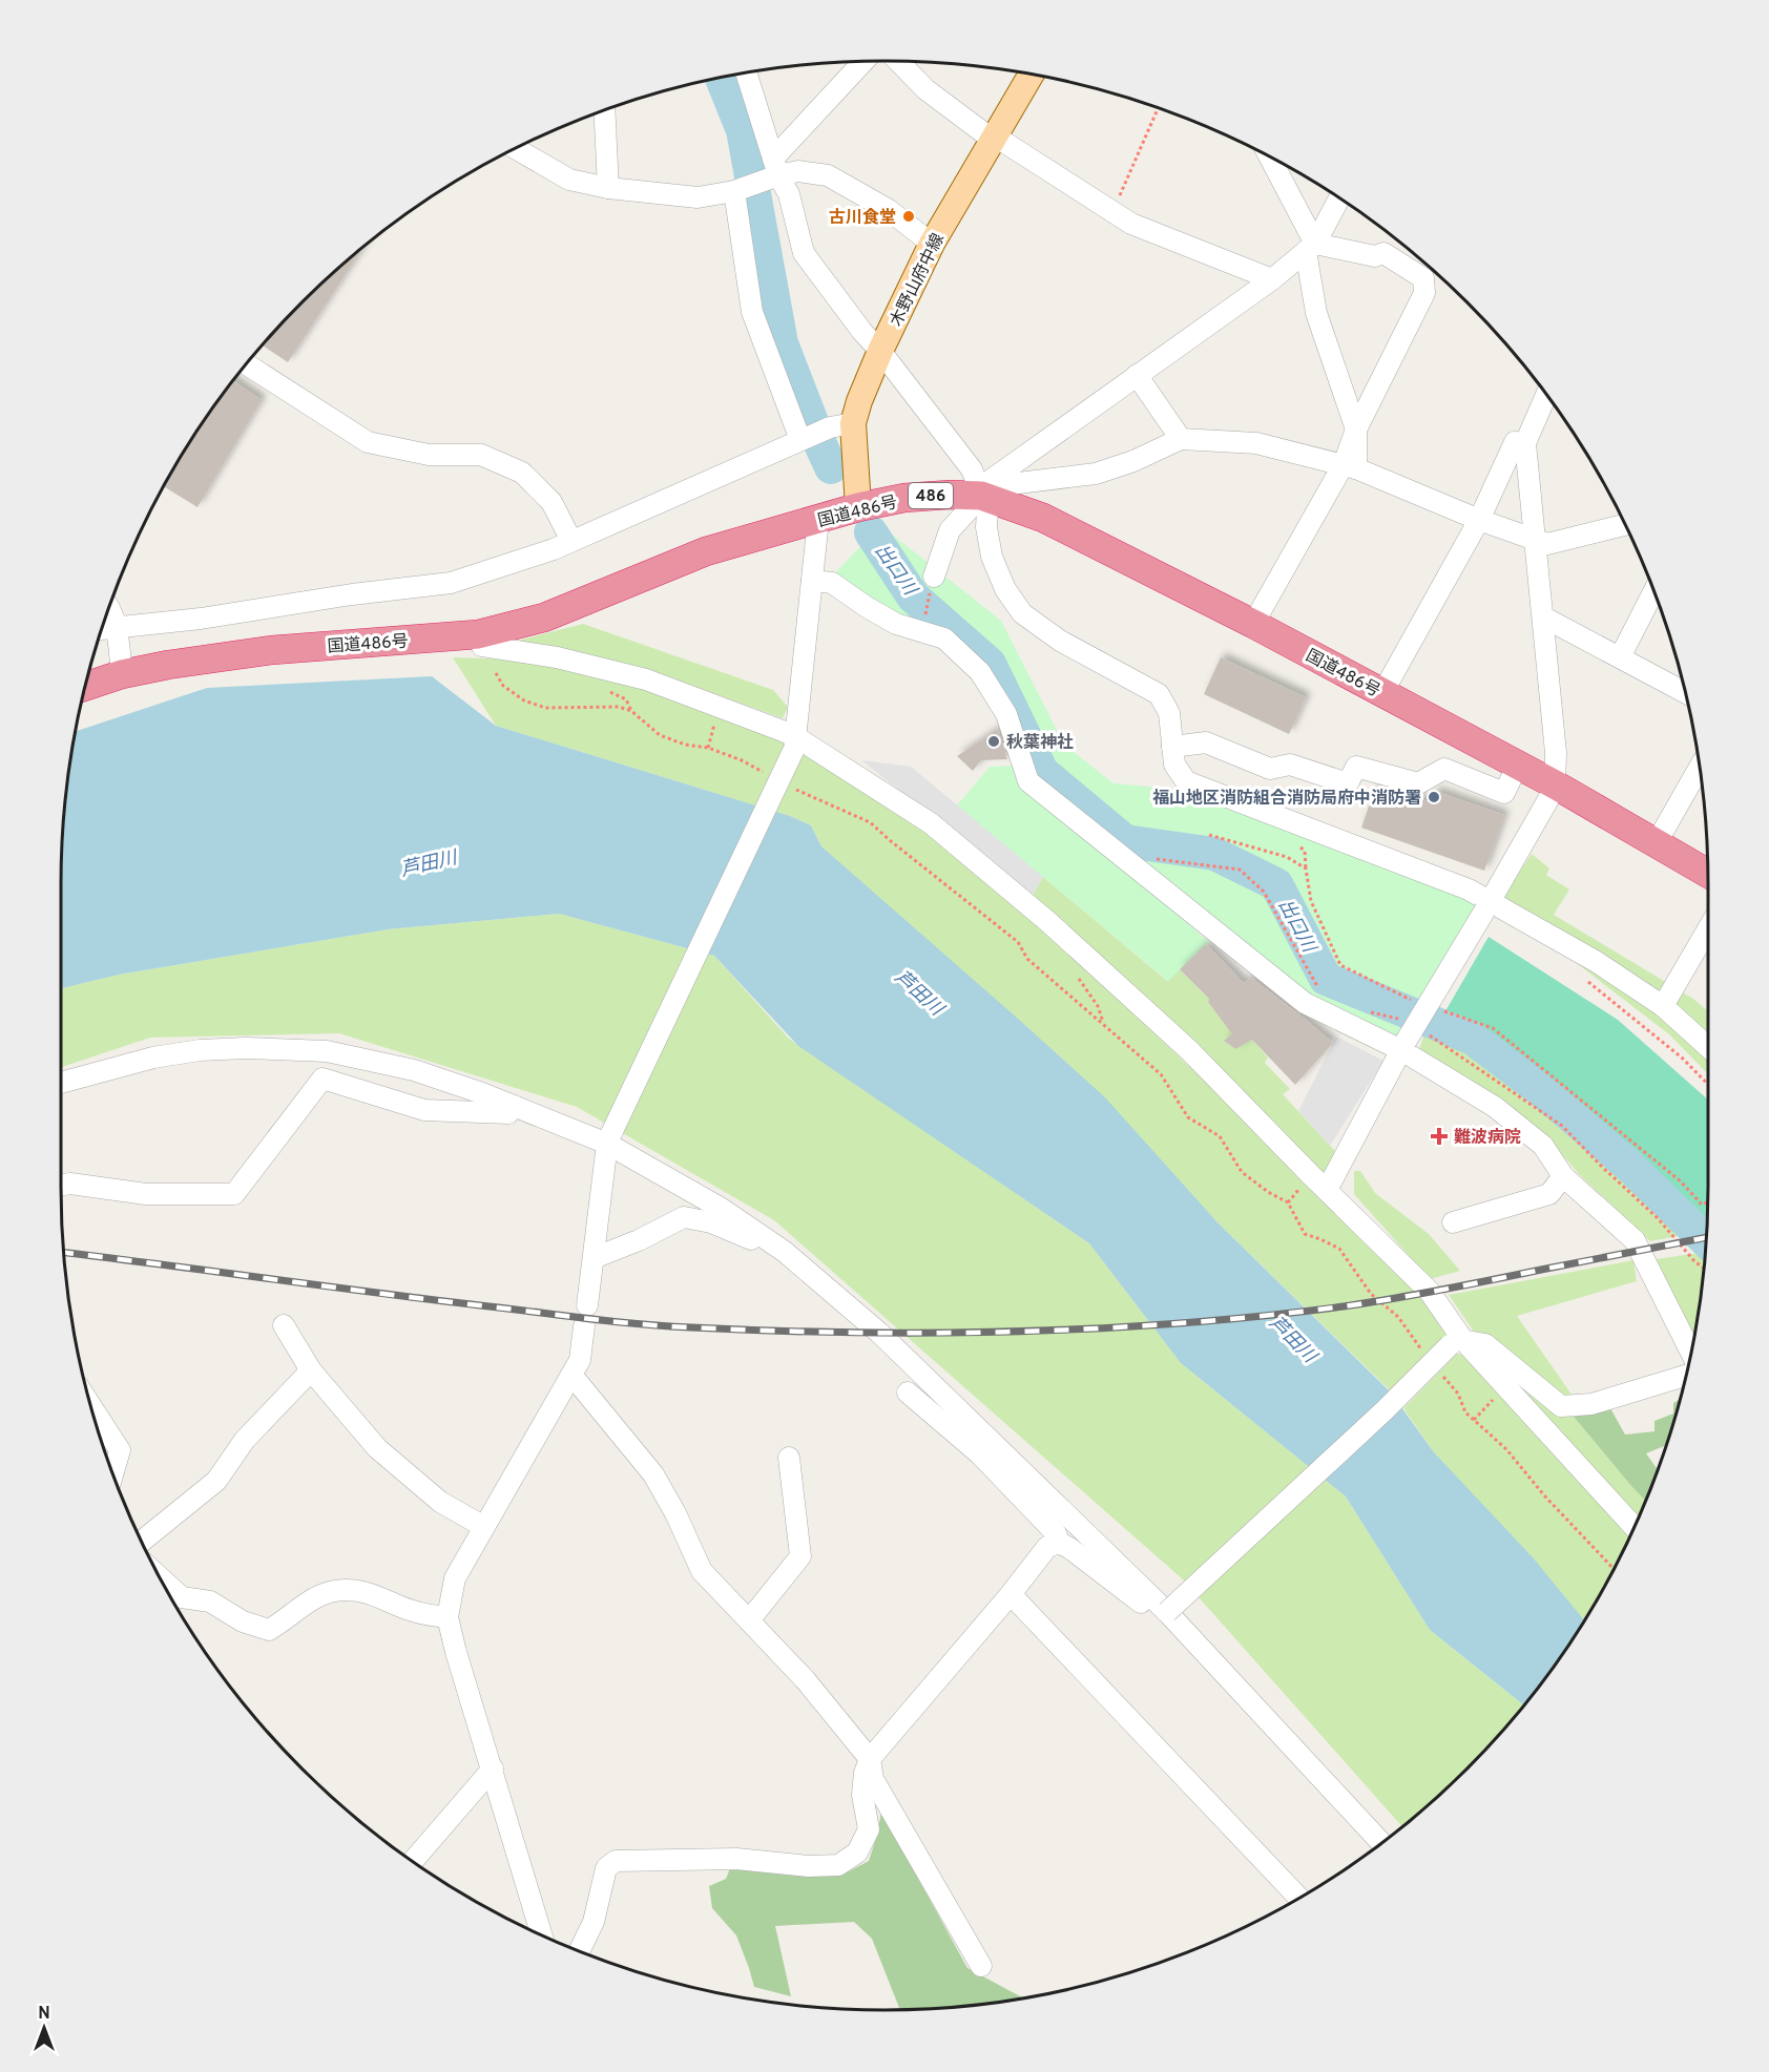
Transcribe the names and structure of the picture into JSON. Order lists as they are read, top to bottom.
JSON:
{
  "streets": {
    "highway": ["486", "国道486号"],
    "main road": ["木野山府中線"]
  },
  "crossings": [
    ["木野山府中線", "国道486号"]
  ],
  "water": ["出口川", "芦田川"],
  "places": {
    "other": ["古川食堂", "秋葉神社", "福山地区消防組合消防局府中消防署"],
    "health": ["難波病院"]
  },
  "north": "top"
}
